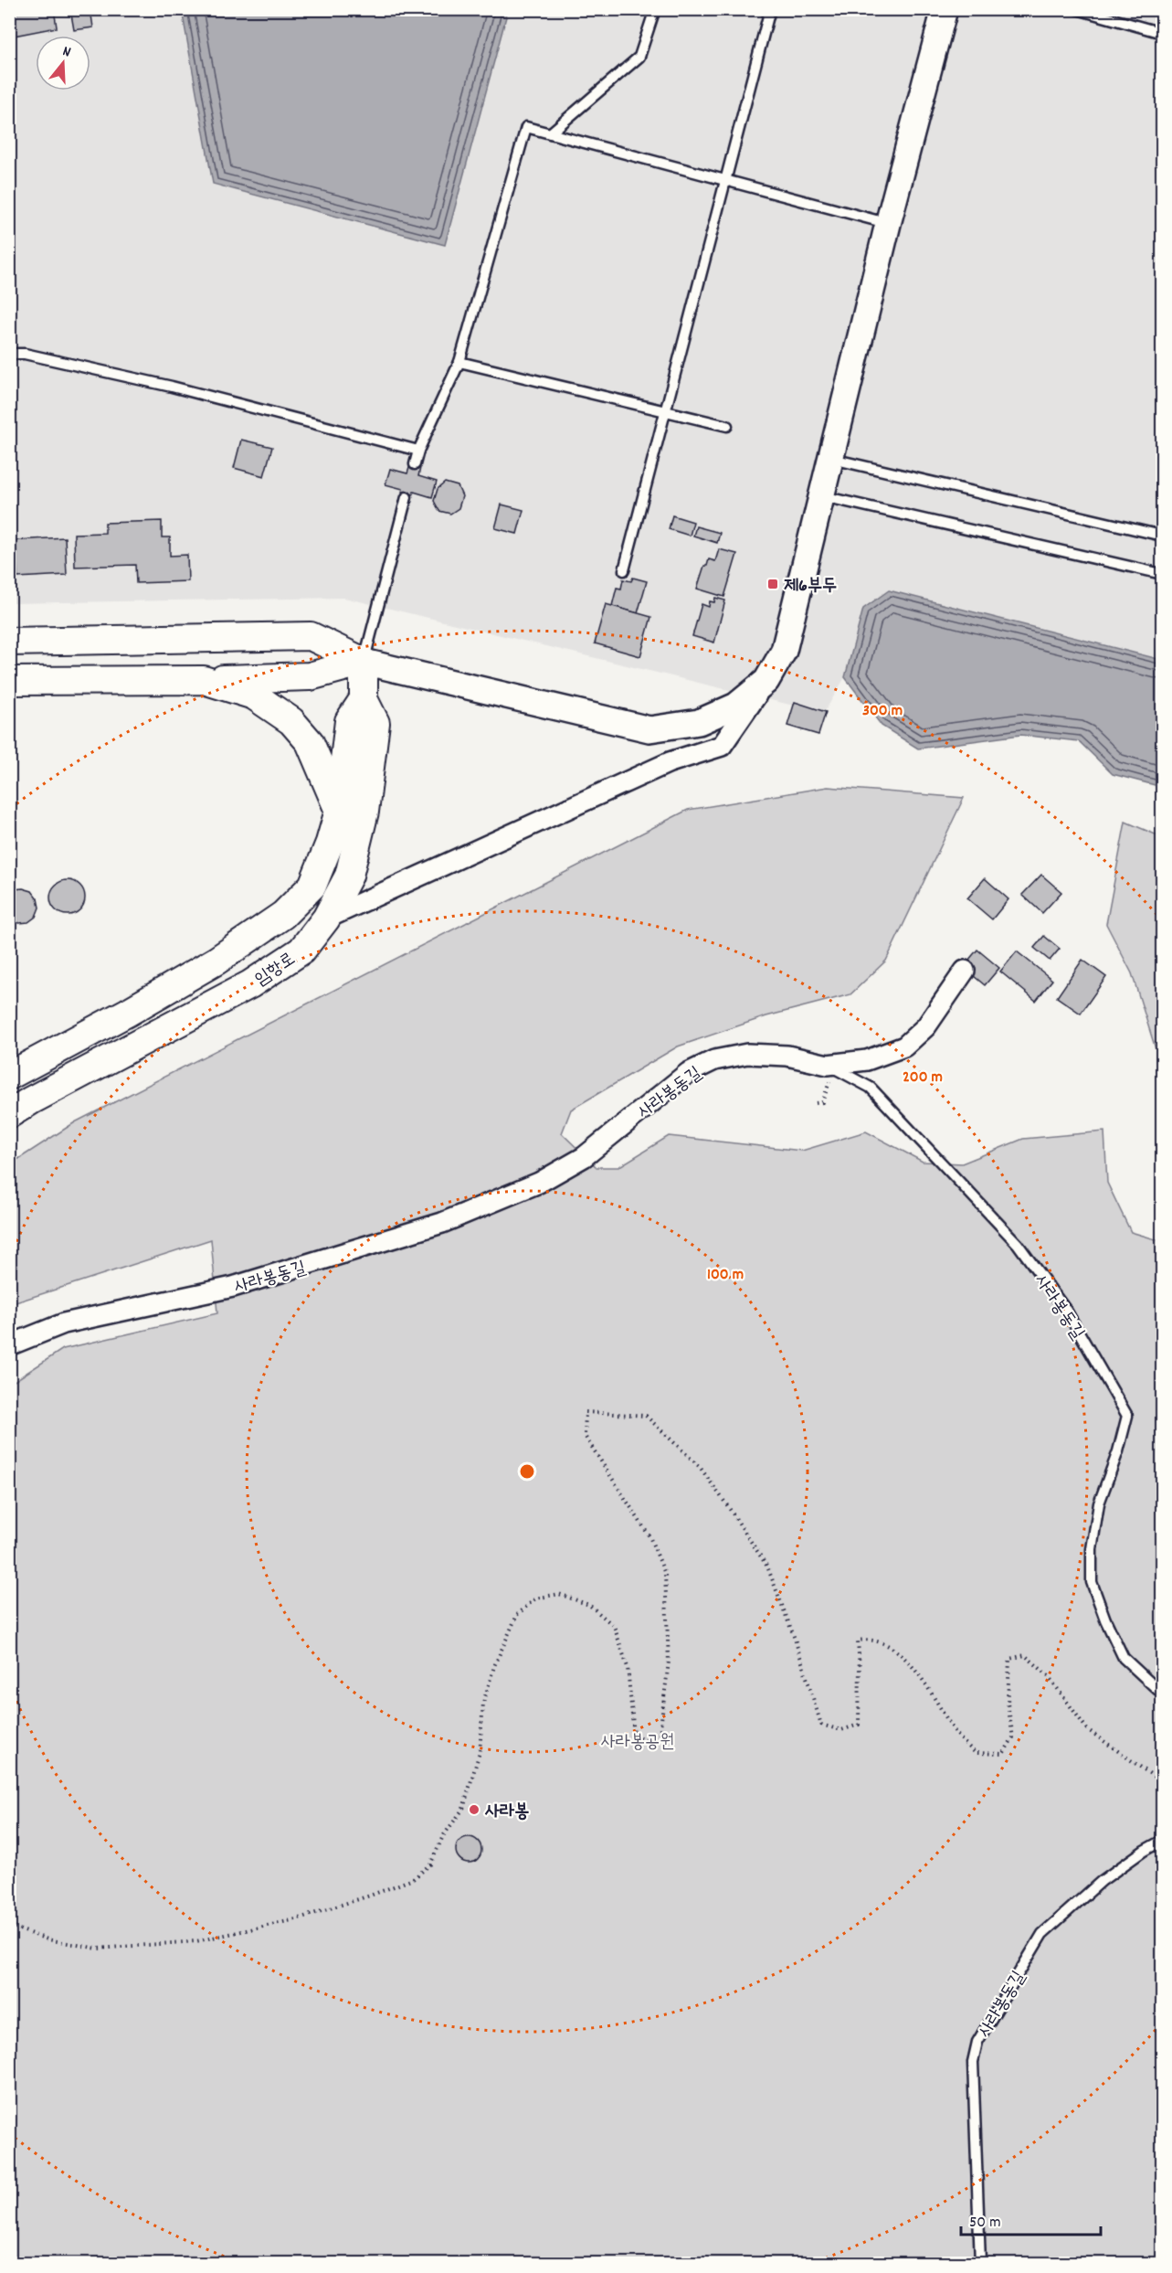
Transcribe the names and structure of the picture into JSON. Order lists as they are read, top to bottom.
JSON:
{
  "streets": {
    "main road": ["임항로"],
    "street": ["사라봉동길"]
  },
  "parks": ["사라봉공원"],
  "places": {
    "transit": ["제6부두"],
    "other": ["사라봉"]
  },
  "scale_bar": "50 m",
  "north": "top",
  "rings": ["300 m", "200 m", "100 m"]
}
